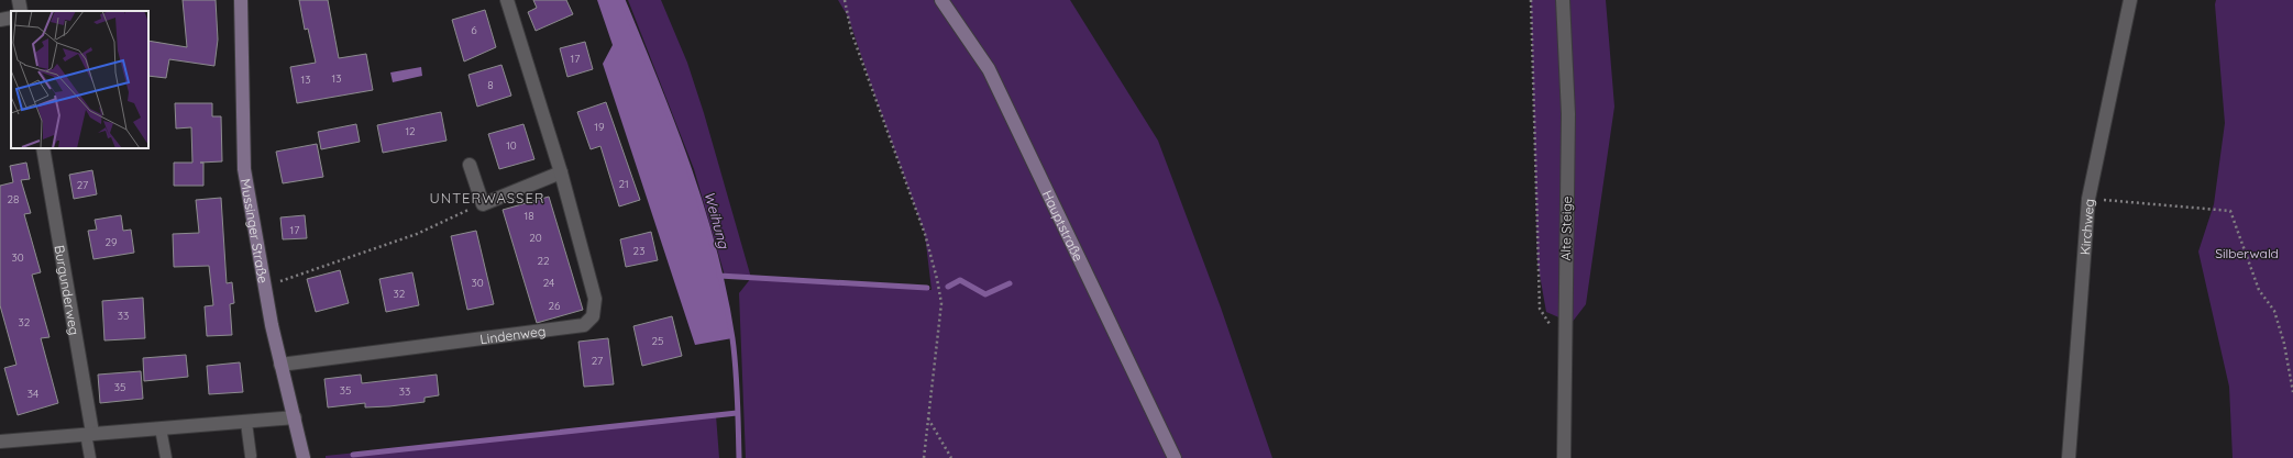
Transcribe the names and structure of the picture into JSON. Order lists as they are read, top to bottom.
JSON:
{
  "streets": {
    "main road": ["Hauptstraße", "Mussinger Straße"],
    "street": [
      "Kirchweg",
      "Alte Steige",
      "Burgunderweg",
      "Lindenweg"
    ]
  },
  "crossings": [
    ["Mussinger Straße", "Lindenweg"]
  ],
  "districts": ["UNTERWASSER"],
  "water": ["Weihung"],
  "parks": ["Silberwald"],
  "house_numbers": [
    "6",
    "17",
    "13",
    "13",
    "8",
    "19",
    "12",
    "10",
    "21",
    "27",
    "28",
    "18",
    "17",
    "20",
    "29",
    "23",
    "30",
    "22",
    "30",
    "24",
    "32",
    "26",
    "33",
    "32",
    "25",
    "27",
    "35",
    "35",
    "33",
    "34"
  ]
}
